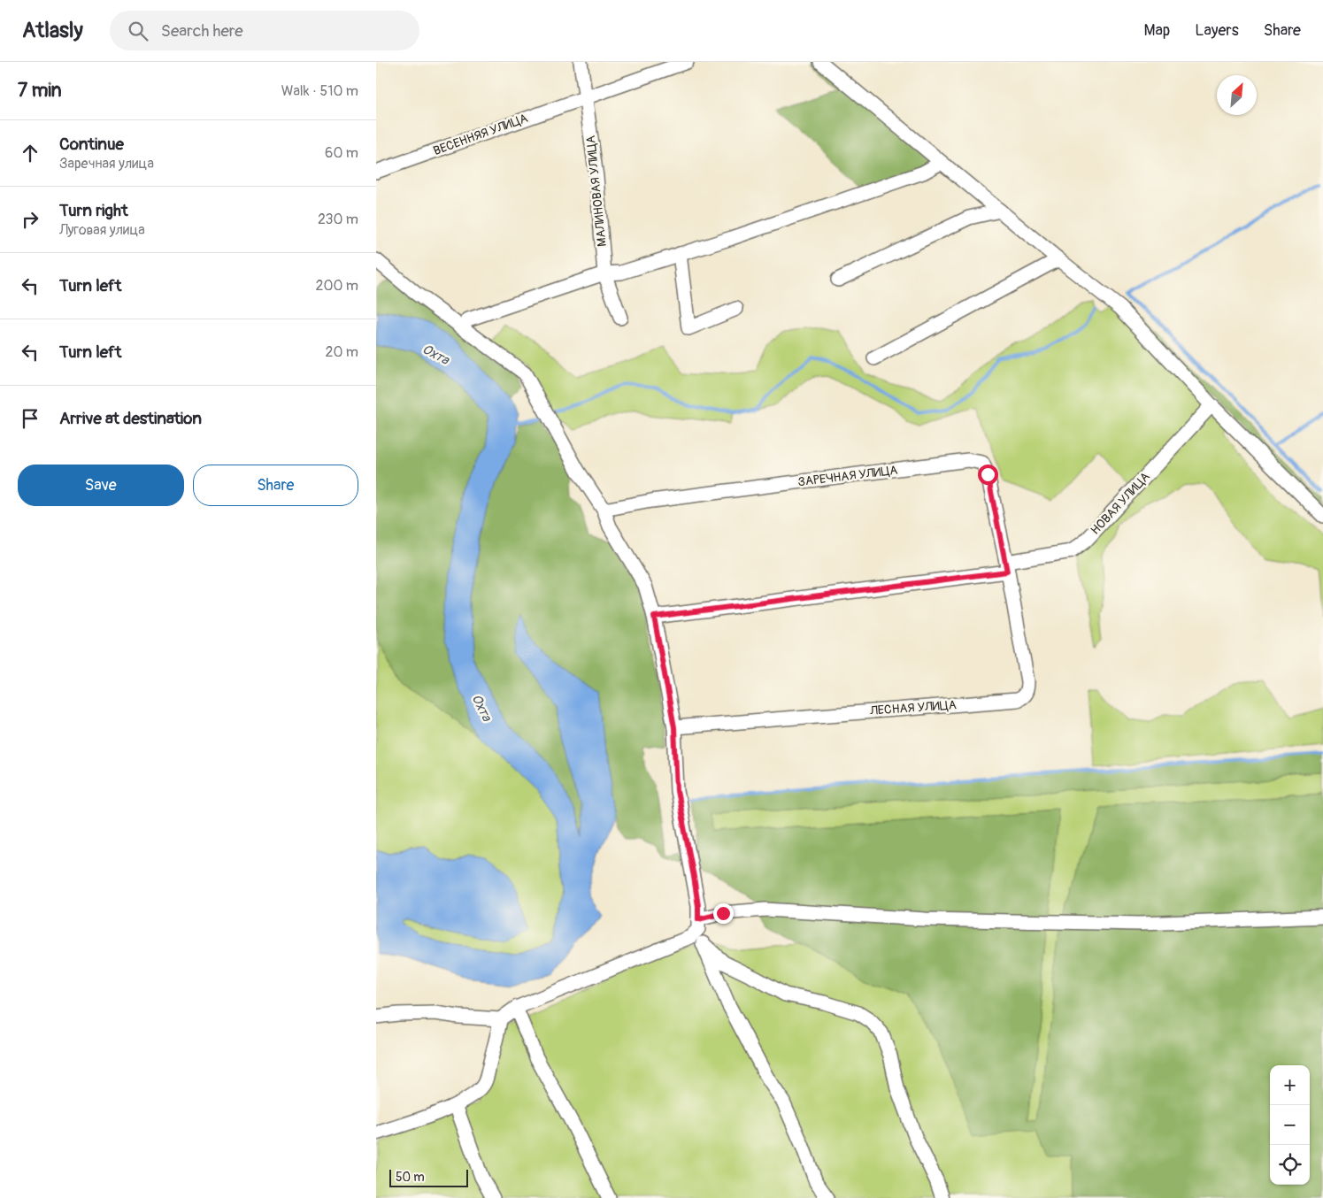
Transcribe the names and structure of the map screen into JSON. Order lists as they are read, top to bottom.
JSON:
{
  "streets": {
    "street": [
      "ВЕСЕННЯЯ УЛИЦА",
      "МАЛИНОВАЯ УЛИЦА",
      "ЗАРЕЧНАЯ УЛИЦА",
      "НОВАЯ УЛИЦА",
      "ЛЕСНАЯ УЛИЦА"
    ]
  },
  "crossings": [
    ["ВЕСЕННЯЯ УЛИЦА", "МАЛИНОВАЯ УЛИЦА"],
    ["ЗАРЕЧНАЯ УЛИЦА", "НОВАЯ УЛИЦА"],
    ["ЗАРЕЧНАЯ УЛИЦА", "ЛЕСНАЯ УЛИЦА"],
    ["НОВАЯ УЛИЦА", "ЛЕСНАЯ УЛИЦА"]
  ],
  "water": ["Охта"],
  "scale_bar": "50 m",
  "north": "top right",
  "page": {
    "header": "Atlasly",
    "search": "Search here",
    "nav": ["Map", "Layers", "Share"],
    "heading": ["7 min", "Walk · 510 m"],
    "list": [
      ["Continue", "Заречная улица", "60 m"],
      ["Turn right", "Луговая улица", "230 m"],
      ["Turn left", "200 m"],
      ["Turn left", "20 m"],
      "Arrive at destination"
    ],
    "buttons": ["Save", "Share"],
    "map_buttons": ["+", "−"],
    "scale": "50 m"
  }
}
